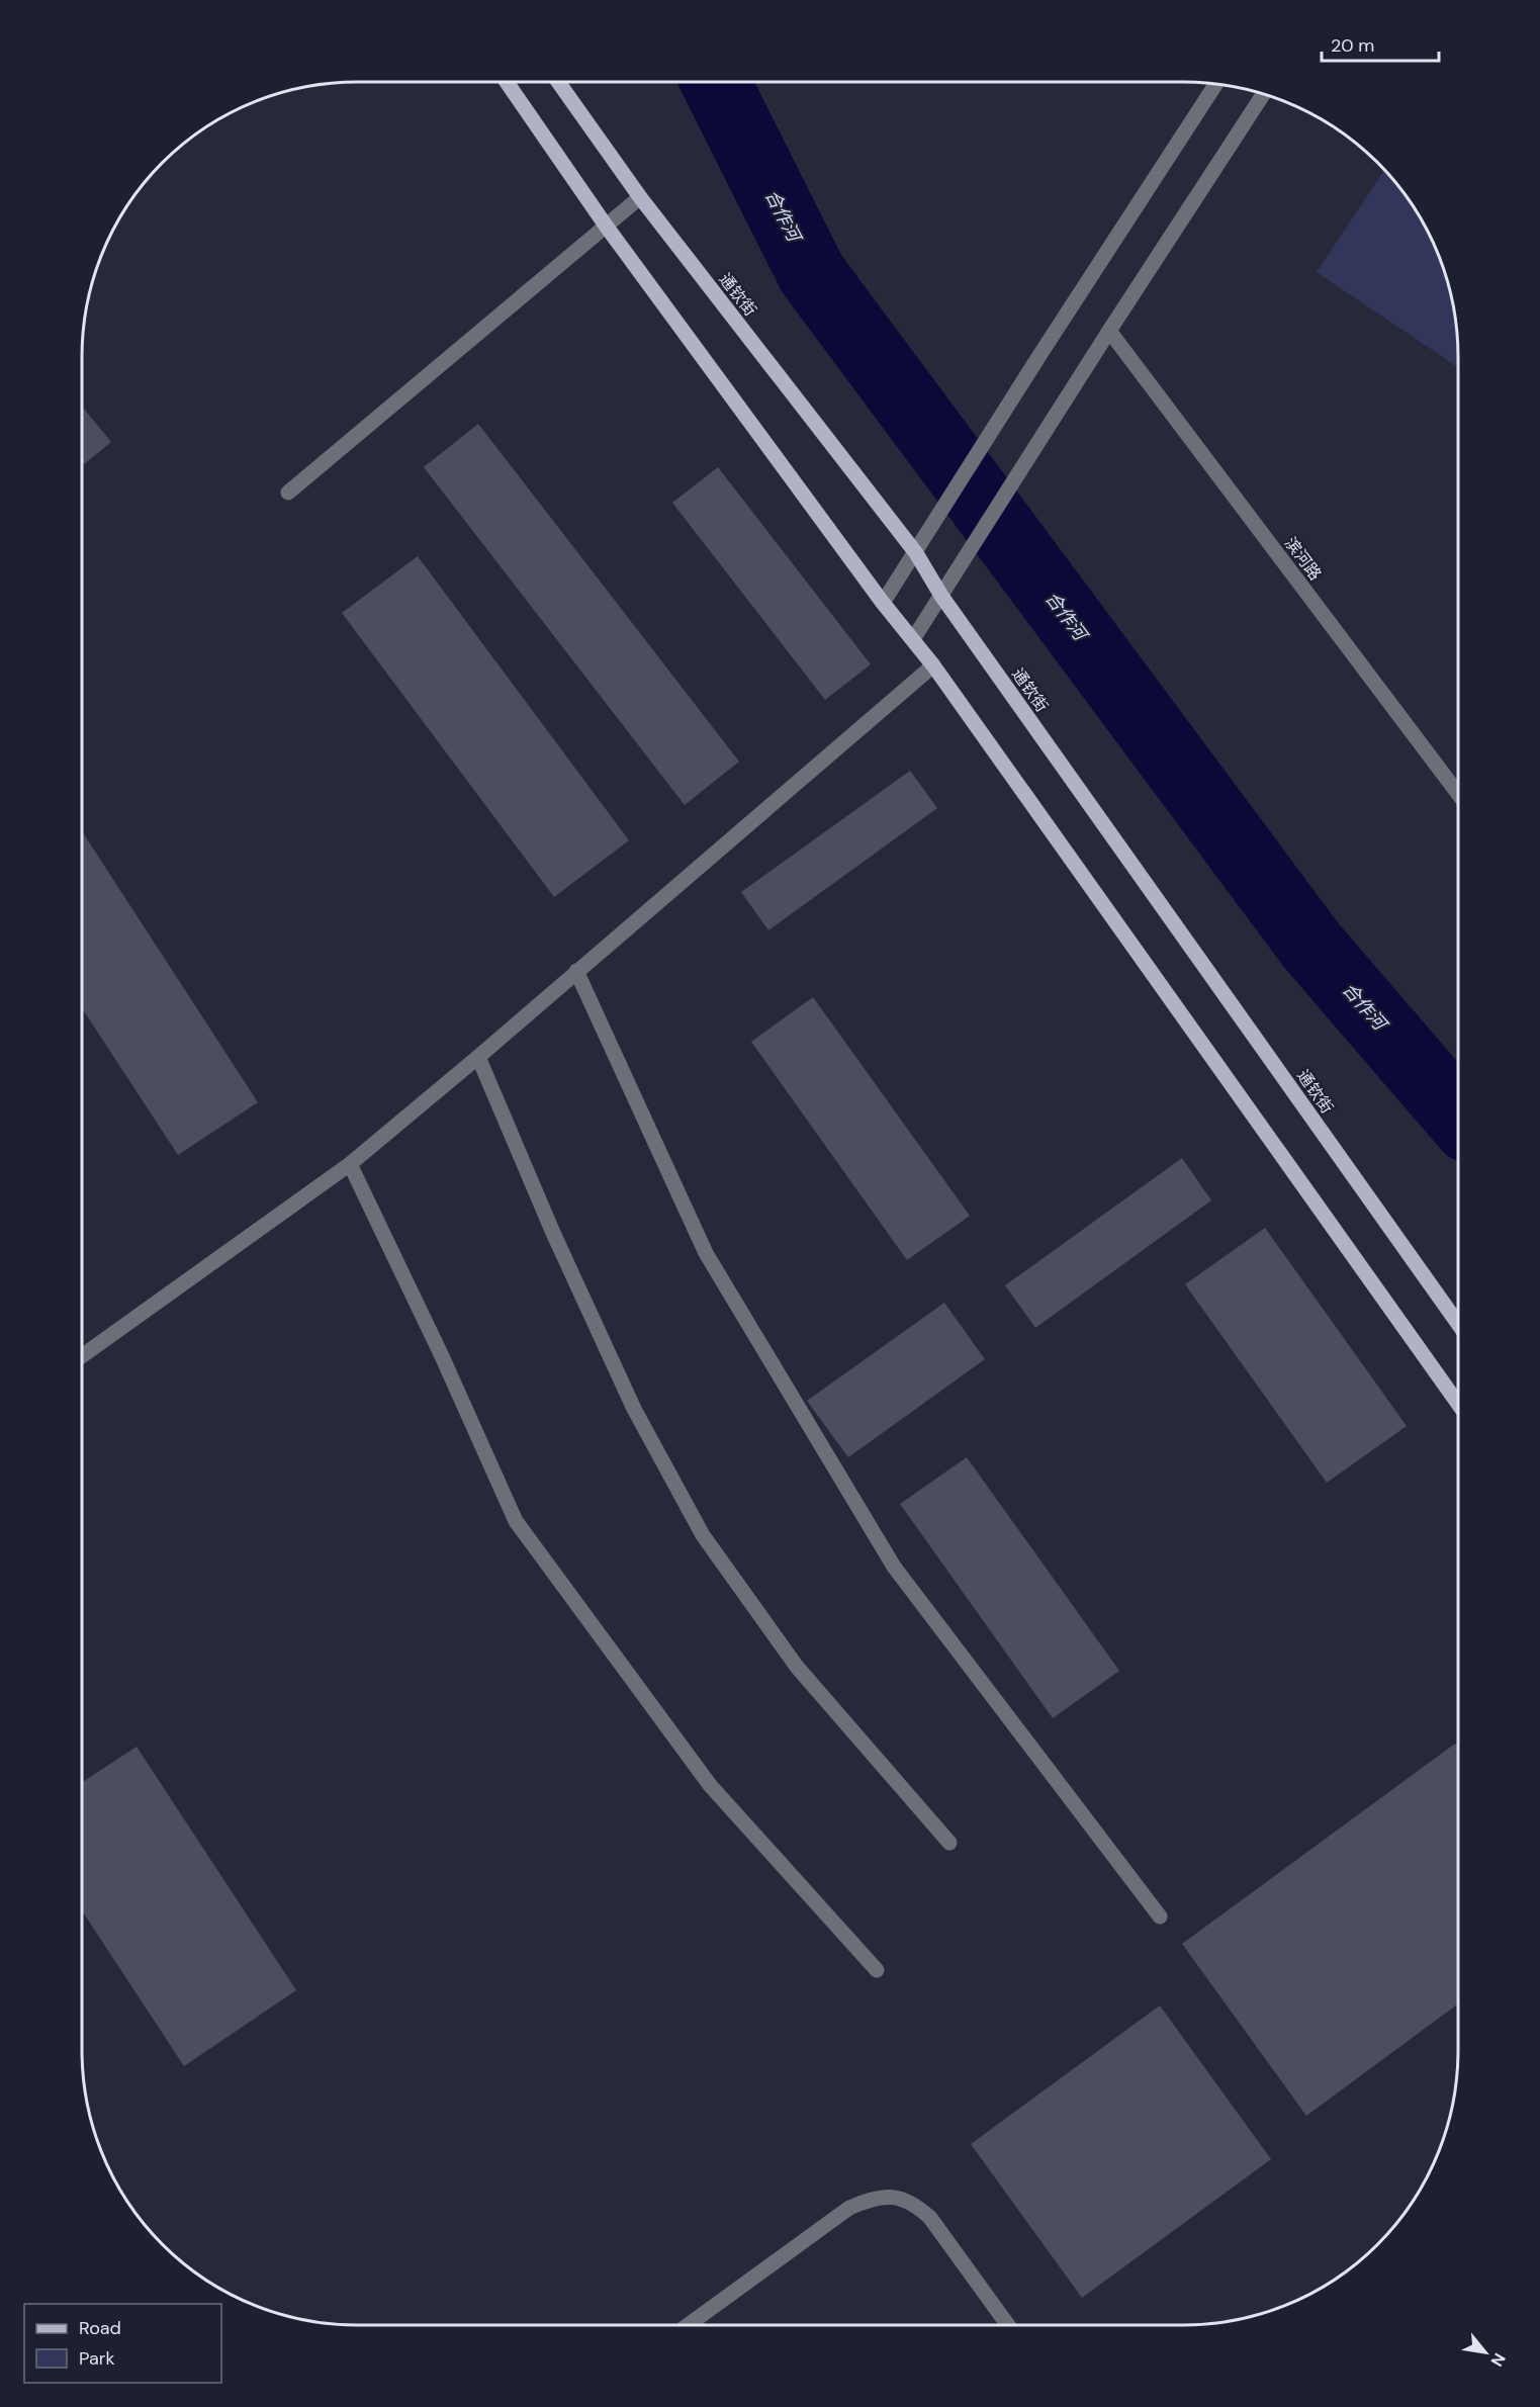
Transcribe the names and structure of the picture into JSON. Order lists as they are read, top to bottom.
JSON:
{
  "streets": {
    "main road": ["通钦街"],
    "street": ["滨河路"]
  },
  "water": ["合作河"],
  "legend": ["Road", "Park"],
  "scale_bar": "20 m",
  "north": "bottom right"
}
